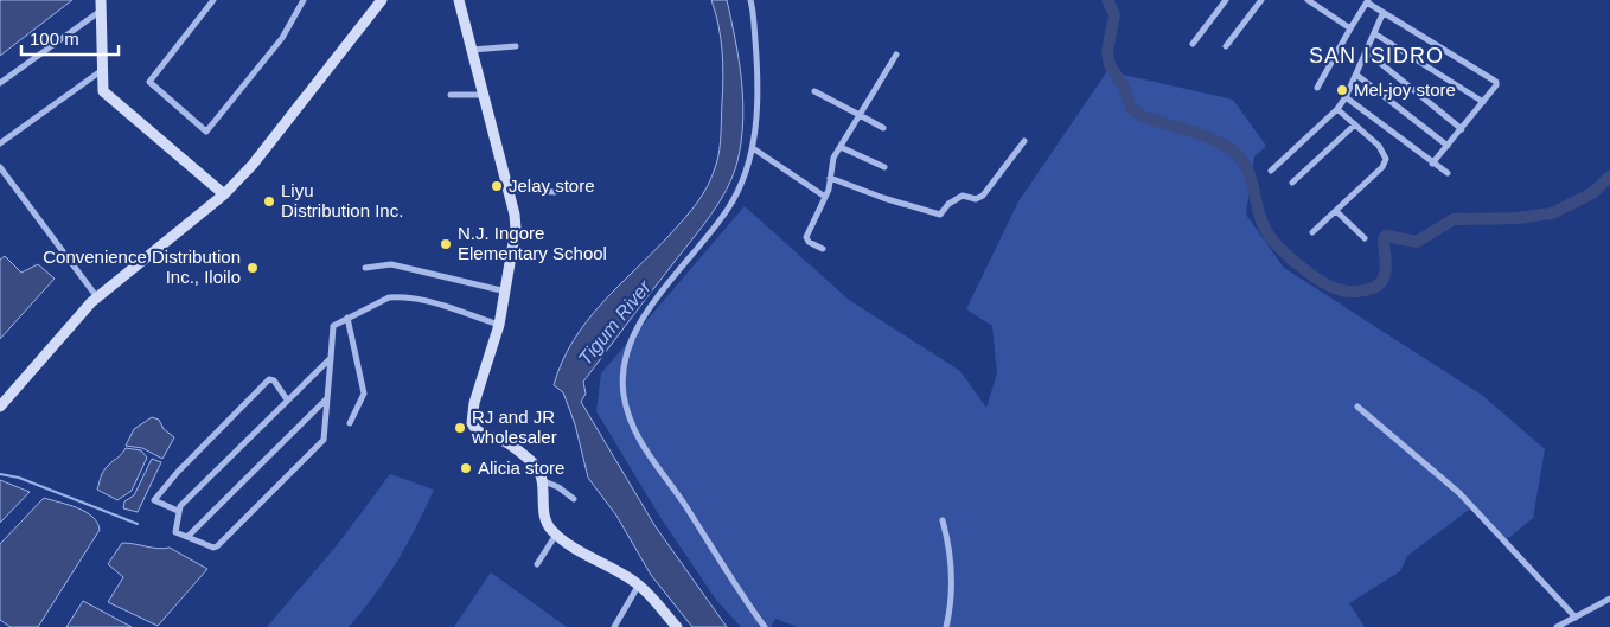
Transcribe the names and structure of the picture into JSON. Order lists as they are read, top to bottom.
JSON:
{
  "districts": ["SAN ISIDRO"],
  "water": ["Tigum River"],
  "places": [
    "Mel-joy store",
    "Jelay store",
    "Liyu Distribution Inc.",
    "N.J. Ingore Elementary School",
    "Convenience Distribution Inc., Iloilo",
    "RJ and JR wholesaler",
    "Alicia store"
  ],
  "scale_bar": "100 m"
}
